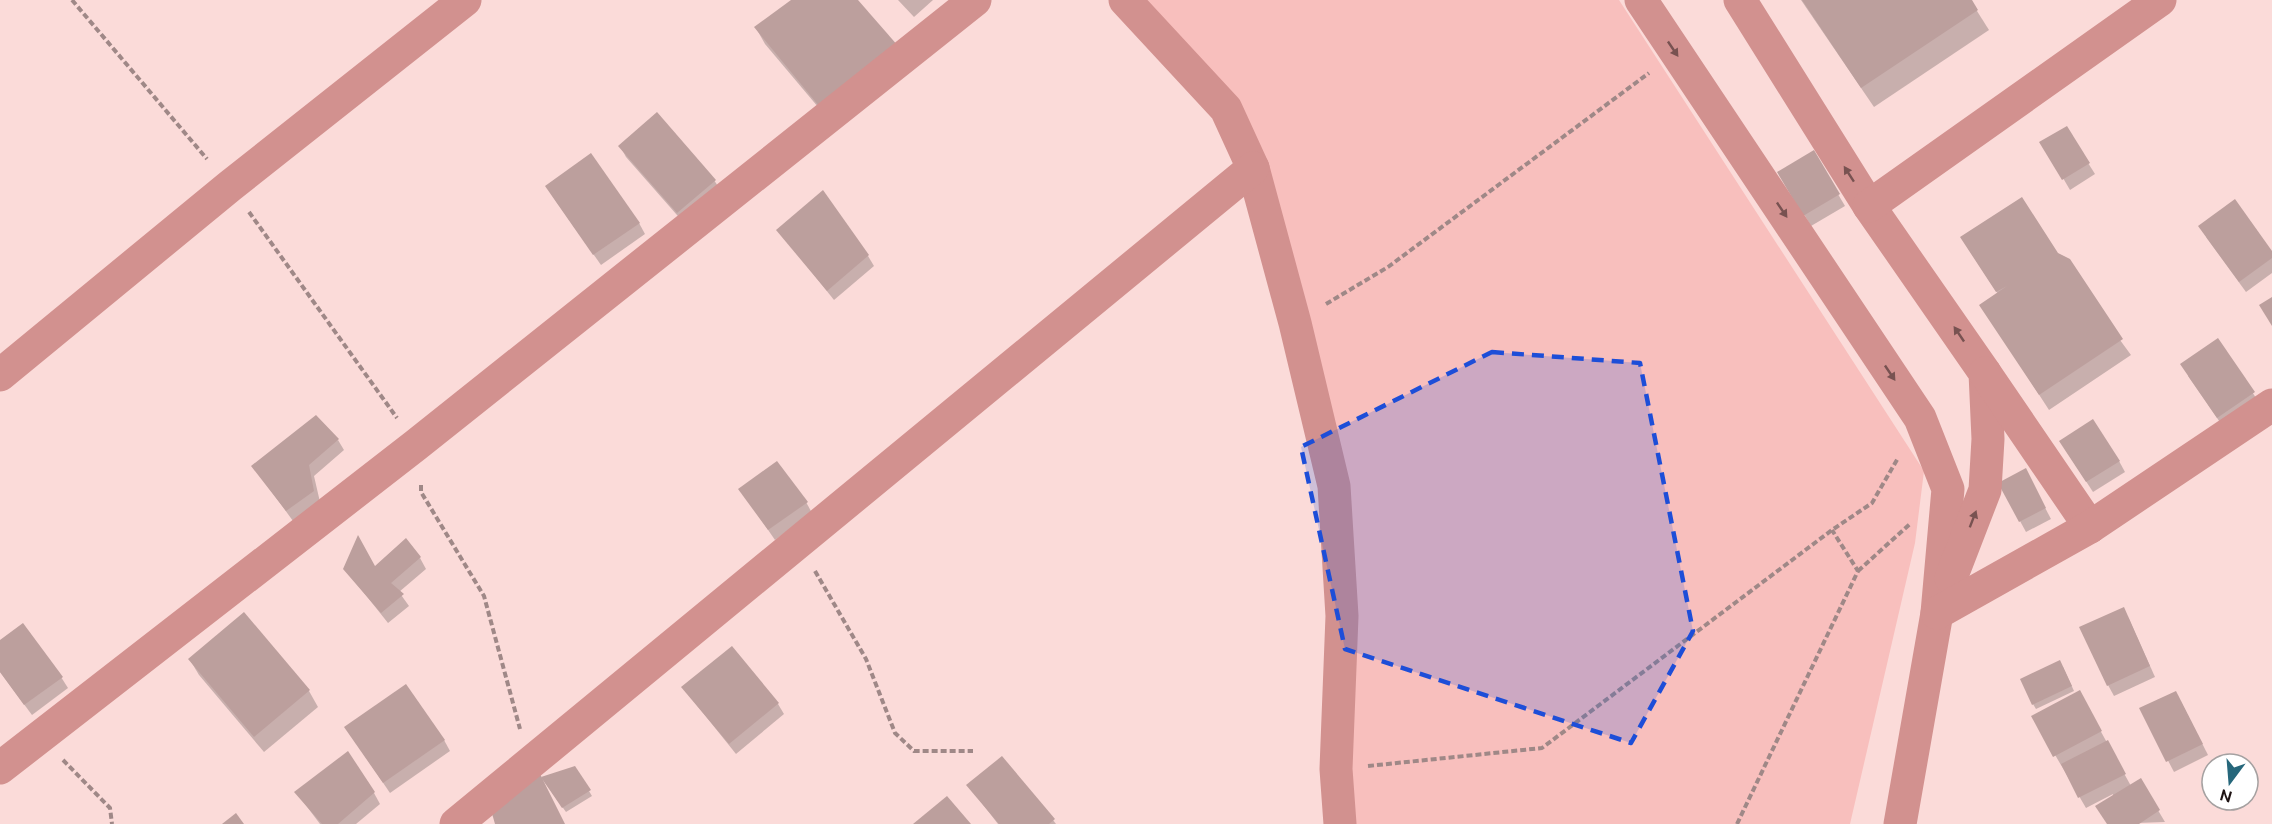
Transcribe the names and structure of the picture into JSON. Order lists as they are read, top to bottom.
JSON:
{
  "north": "bottom"
}
